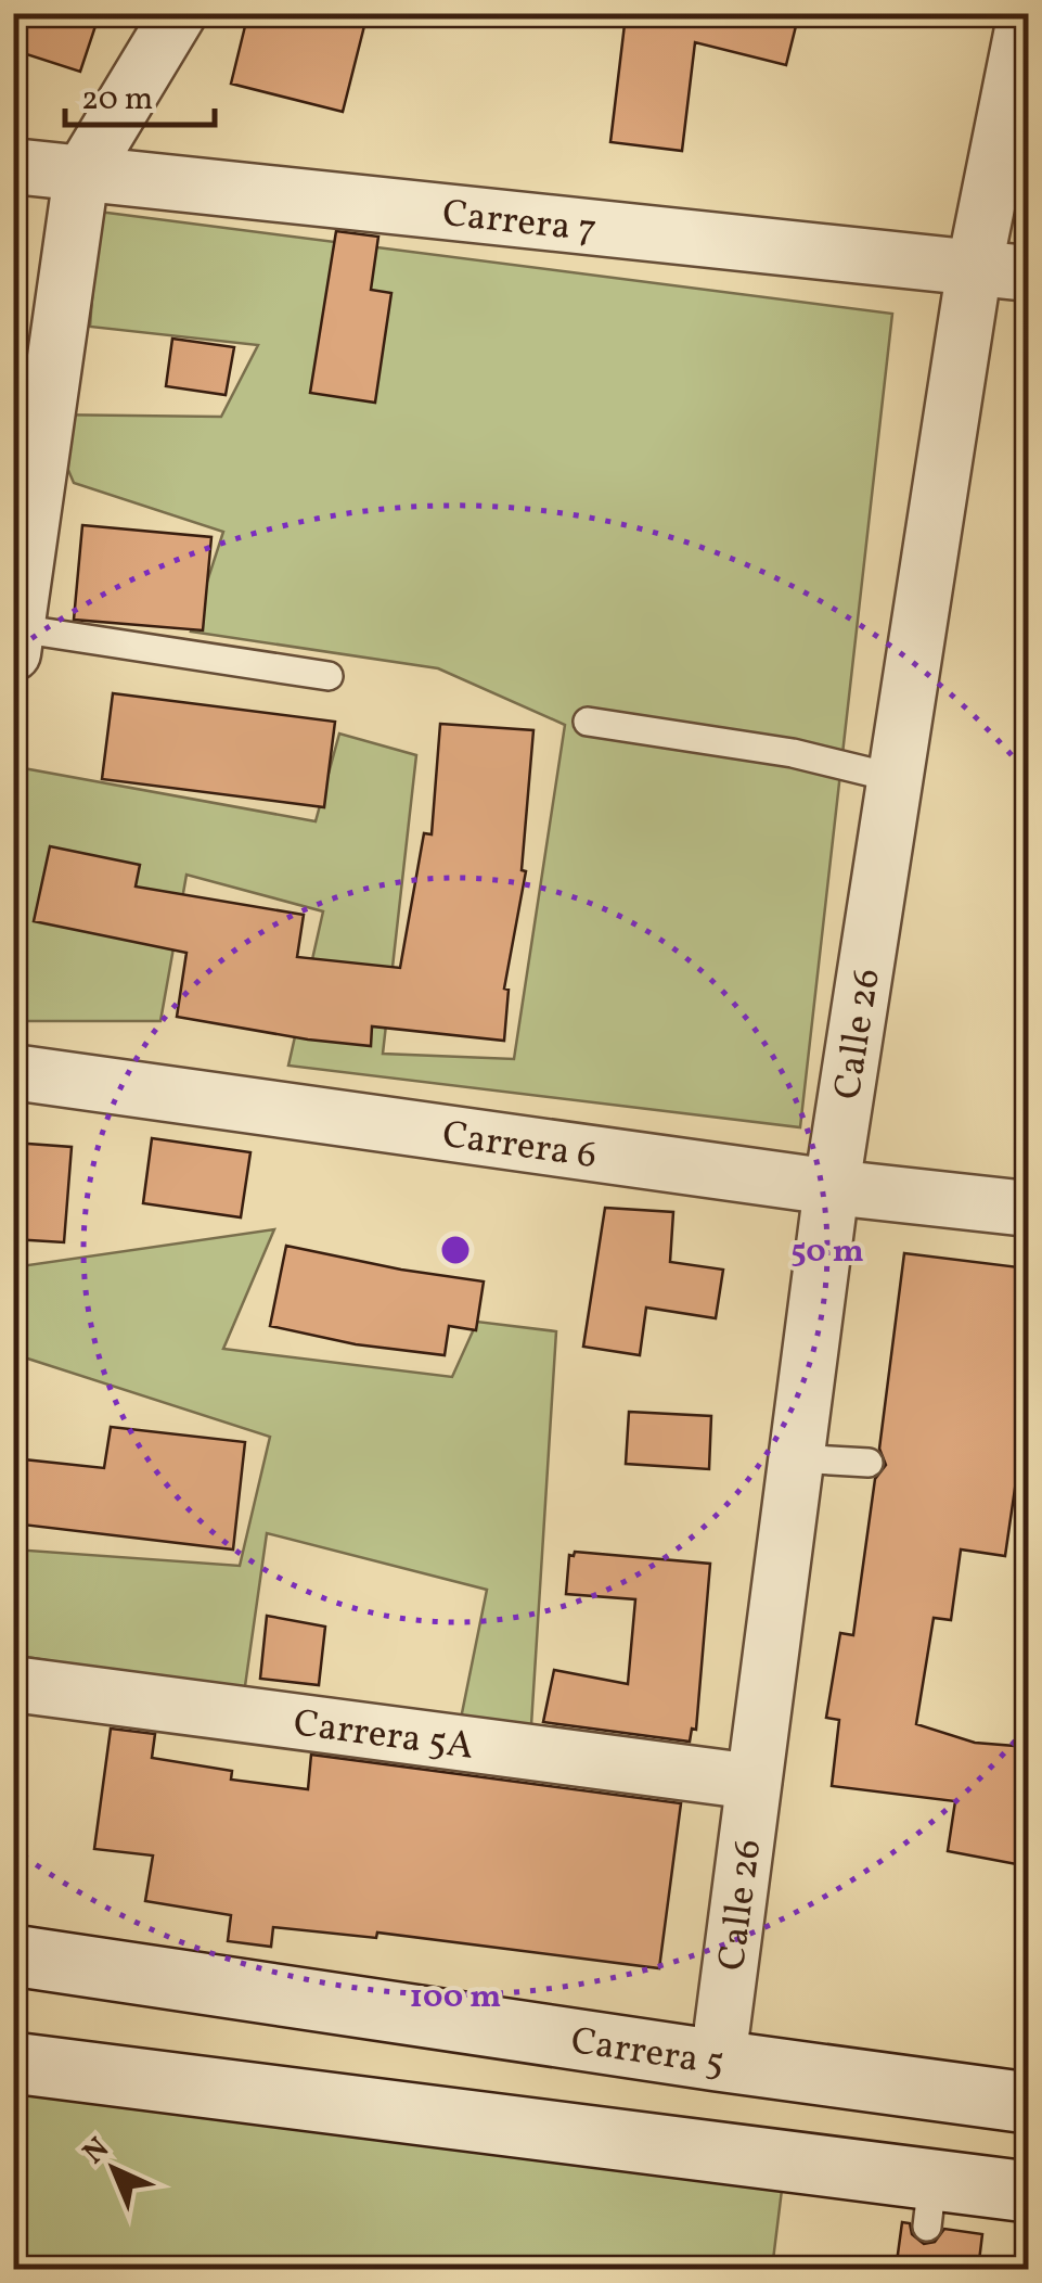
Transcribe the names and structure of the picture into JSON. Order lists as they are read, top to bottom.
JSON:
{
  "streets": {
    "main road": ["Carrera 5"],
    "street": [
      "Carrera 7",
      "Calle 26",
      "Carrera 6",
      "Carrera 5A"
    ]
  },
  "crossings": [
    ["Carrera 7", "Calle 26"],
    ["Calle 26", "Carrera 6"],
    ["Calle 26", "Carrera 5A"],
    ["Calle 26", "Carrera 5"]
  ],
  "scale_bar": "20 m",
  "north": "top left",
  "rings": ["50 m", "100 m"]
}
